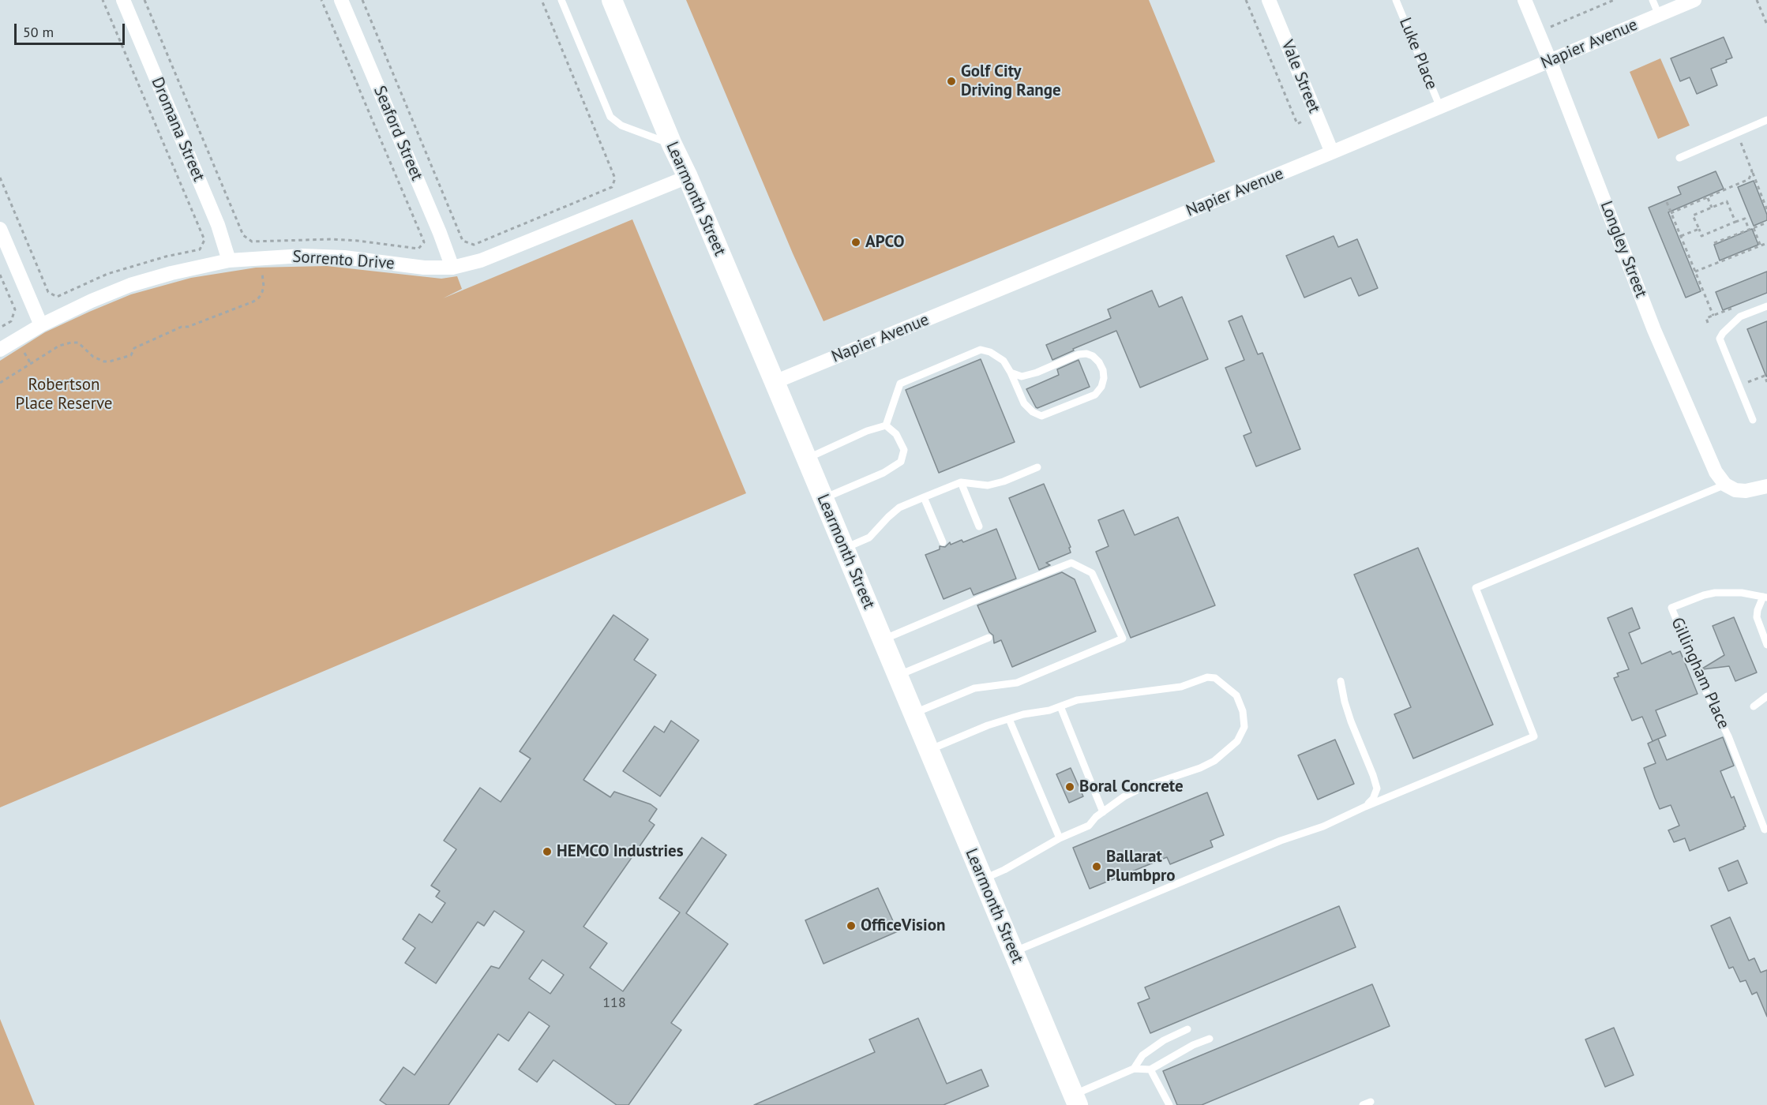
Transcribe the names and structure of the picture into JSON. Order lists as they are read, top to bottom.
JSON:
{
  "streets": {
    "street": [
      "Napier Avenue",
      "Vale Street",
      "Dromana Street",
      "Seaford Street",
      "Learmonth Street",
      "Longley Street",
      "Sorrento Drive"
    ],
    "lane": ["Luke Place", "Gillingham Place"]
  },
  "crossings": [
    ["Napier Avenue", "Luke Place"],
    ["Napier Avenue", "Vale Street"],
    ["Napier Avenue", "Learmonth Street"],
    ["Napier Avenue", "Longley Street"],
    ["Dromana Street", "Sorrento Drive"],
    ["Seaford Street", "Sorrento Drive"],
    ["Learmonth Street", "Sorrento Drive"]
  ],
  "parks": ["Robertson Place Reserve"],
  "places": [
    "Golf City Driving Range",
    "APCO",
    "Boral Concrete",
    "HEMCO Industries",
    "Ballarat Plumbpro",
    "OfficeVision"
  ],
  "house_numbers": ["118"],
  "scale_bar": "50 m"
}
